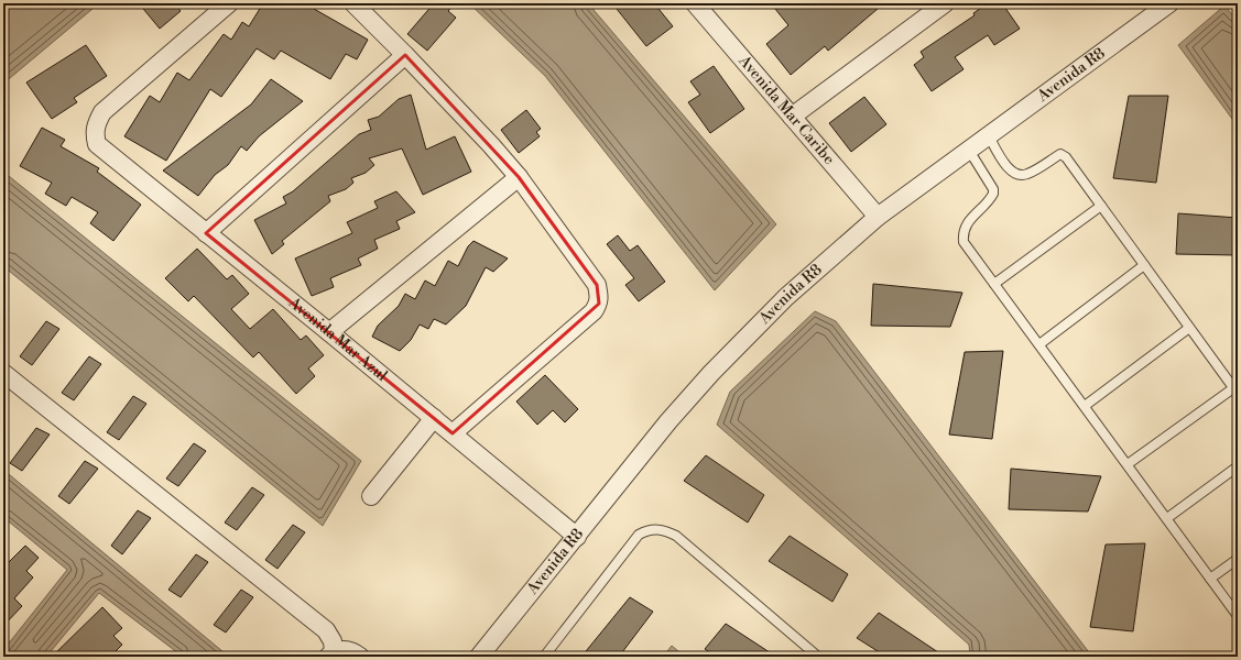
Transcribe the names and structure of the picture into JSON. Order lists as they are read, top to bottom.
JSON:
{
  "streets": {
    "street": ["Avenida R8", "Avenida Mar Caribe", "Avenida Mar Azul"]
  },
  "crossings": [
    ["Avenida R8", "Avenida Mar Caribe"],
    ["Avenida R8", "Avenida Mar Azul"]
  ]
}
